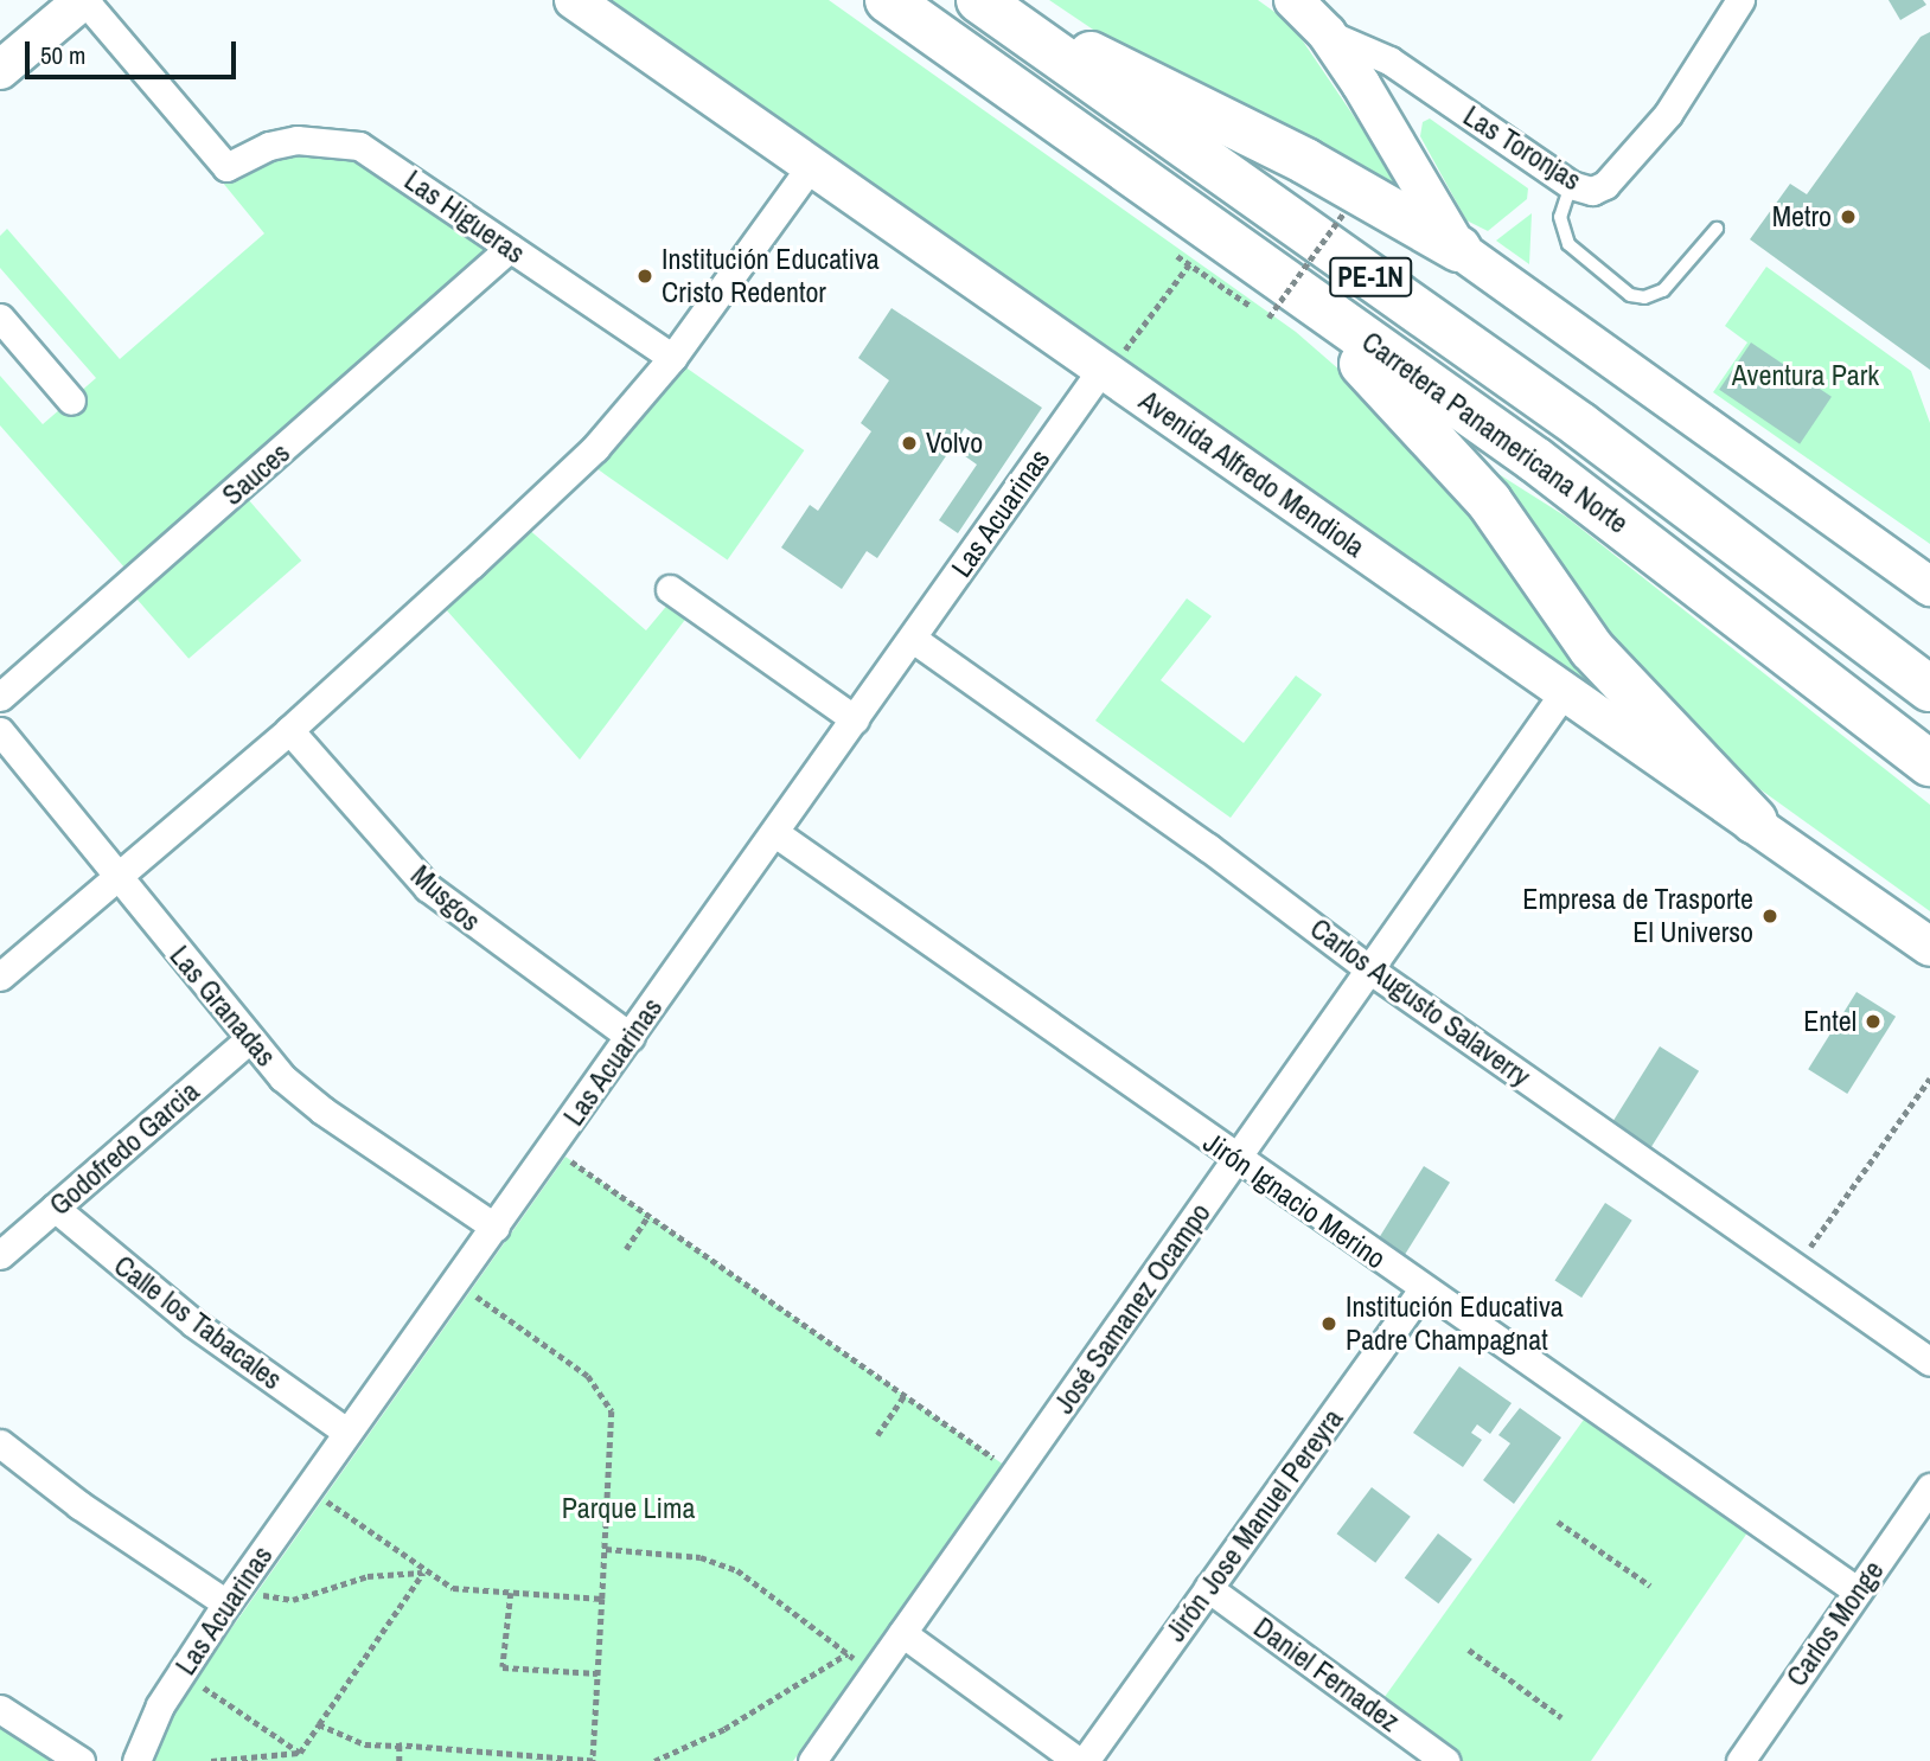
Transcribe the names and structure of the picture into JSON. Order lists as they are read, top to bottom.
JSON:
{
  "streets": {
    "highway": ["PE-1N", "Carretera Panamericana Norte"],
    "main road": ["Avenida Alfredo Mendiola"],
    "street": [
      "Las Toronjas",
      "Las Higueras",
      "Sauces",
      "Las Acuarinas",
      "Musgos",
      "Carlos Augusto Salaverry",
      "Las Granadas",
      "Godofredo Garcia",
      "Jirón Ignacio Merino",
      "José Samanez Ocampo",
      "Calle los Tabacales",
      "Jirón Jose Manuel Pereyra",
      "Carlos Monge",
      "Daniel Fernadez"
    ]
  },
  "crossings": [
    ["Las Higueras", "Sauces"],
    ["Avenida Alfredo Mendiola", "Las Acuarinas"],
    ["Avenida Alfredo Mendiola", "José Samanez Ocampo"],
    ["Las Acuarinas", "Musgos"],
    ["Las Acuarinas", "Carlos Augusto Salaverry"],
    ["Las Acuarinas", "Las Granadas"],
    ["Las Acuarinas", "Jirón Ignacio Merino"],
    ["Las Acuarinas", "Calle los Tabacales"],
    ["Carlos Augusto Salaverry", "José Samanez Ocampo"],
    ["Las Granadas", "Godofredo Garcia"],
    ["Godofredo Garcia", "Calle los Tabacales"],
    ["Jirón Ignacio Merino", "José Samanez Ocampo"],
    ["Jirón Ignacio Merino", "Jirón Jose Manuel Pereyra"],
    ["Jirón Ignacio Merino", "Carlos Monge"],
    ["Jirón Jose Manuel Pereyra", "Daniel Fernadez"]
  ],
  "parks": ["Aventura Park", "Parque Lima"],
  "places": [
    "Metro",
    "Institución Educativa Cristo Redentor",
    "Volvo",
    "Empresa de Trasporte El Universo",
    "Entel",
    "Institución Educativa Padre Champagnat"
  ],
  "scale_bar": "50 m"
}
